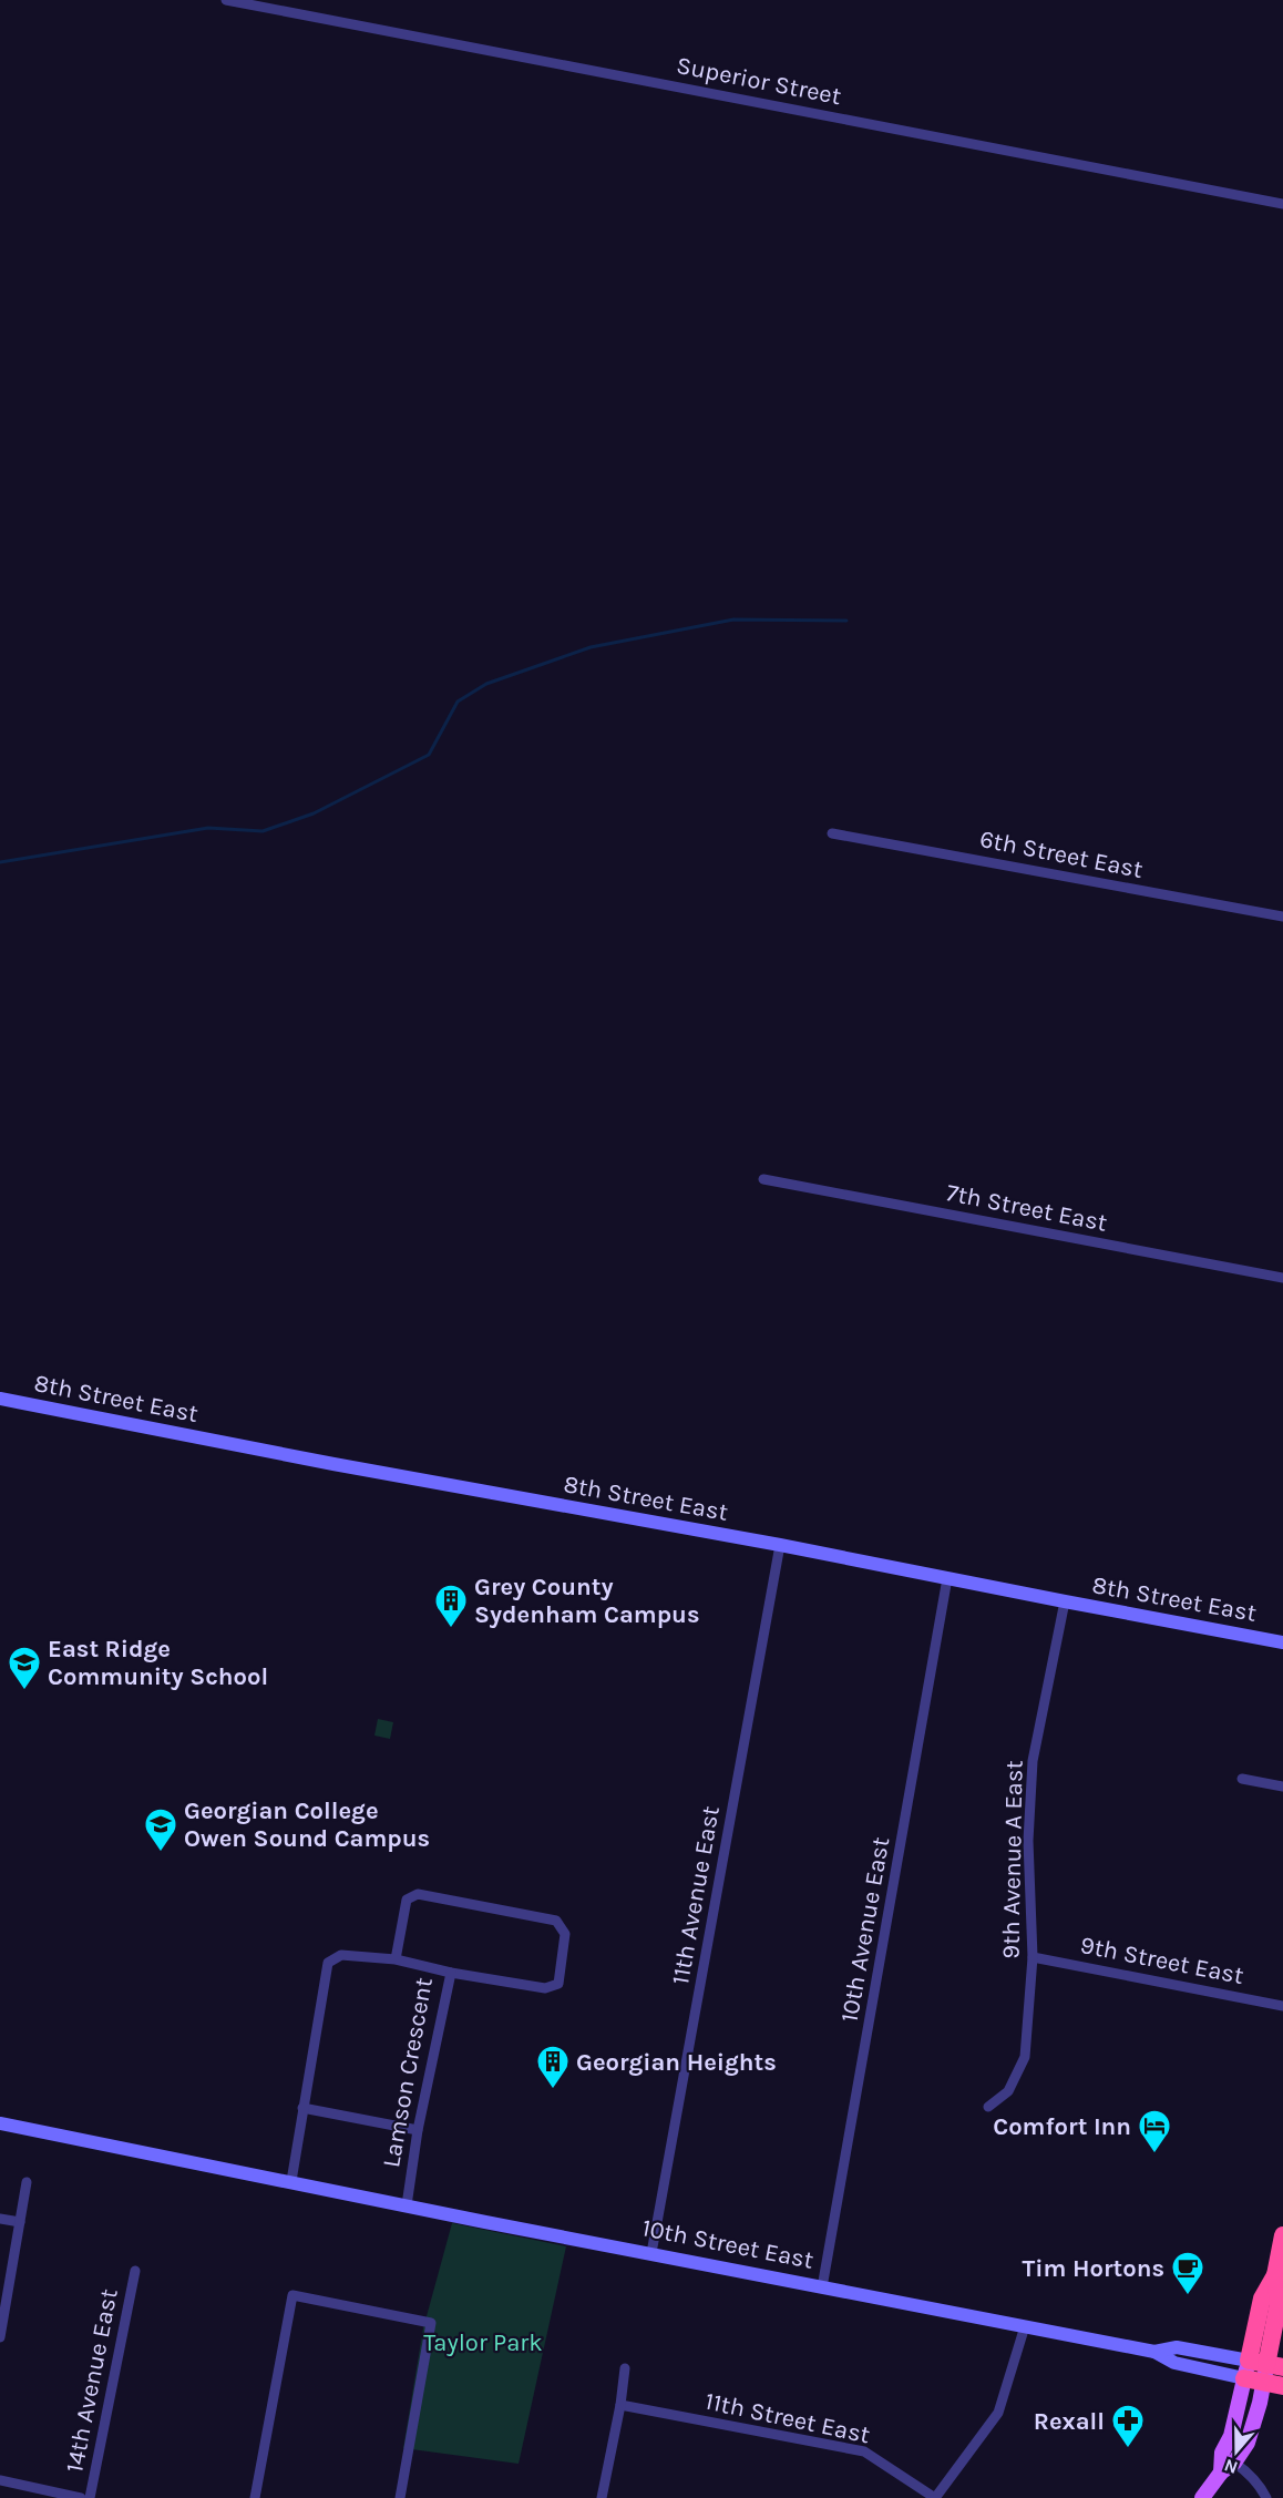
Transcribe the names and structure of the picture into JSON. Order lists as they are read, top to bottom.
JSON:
{
  "streets": {
    "highway": ["10th Street East"],
    "main road": ["8th Street East"],
    "street": [
      "Superior Street",
      "6th Street East",
      "7th Street East",
      "9th Avenue A East",
      "11th Avenue East",
      "10th Avenue East",
      "9th Street East",
      "Lamson Crescent",
      "14th Avenue East",
      "11th Street East"
    ]
  },
  "crossings": [
    ["8th Street East", "9th Avenue A East"],
    ["8th Street East", "11th Avenue East"],
    ["8th Street East", "10th Avenue East"],
    ["9th Avenue A East", "9th Street East"],
    ["11th Avenue East", "10th Street East"],
    ["10th Avenue East", "10th Street East"],
    ["Lamson Crescent", "10th Street East"]
  ],
  "parks": ["Taylor Park"],
  "places": {
    "building": ["Grey County Sydenham Campus", "Georgian Heights"],
    "school or university": ["East Ridge Community School", "Georgian College Owen Sound Campus"],
    "hotel": ["Comfort Inn"],
    "cafe": ["Tim Hortons"],
    "pharmacy": ["Rexall"]
  },
  "north": "bottom"
}
